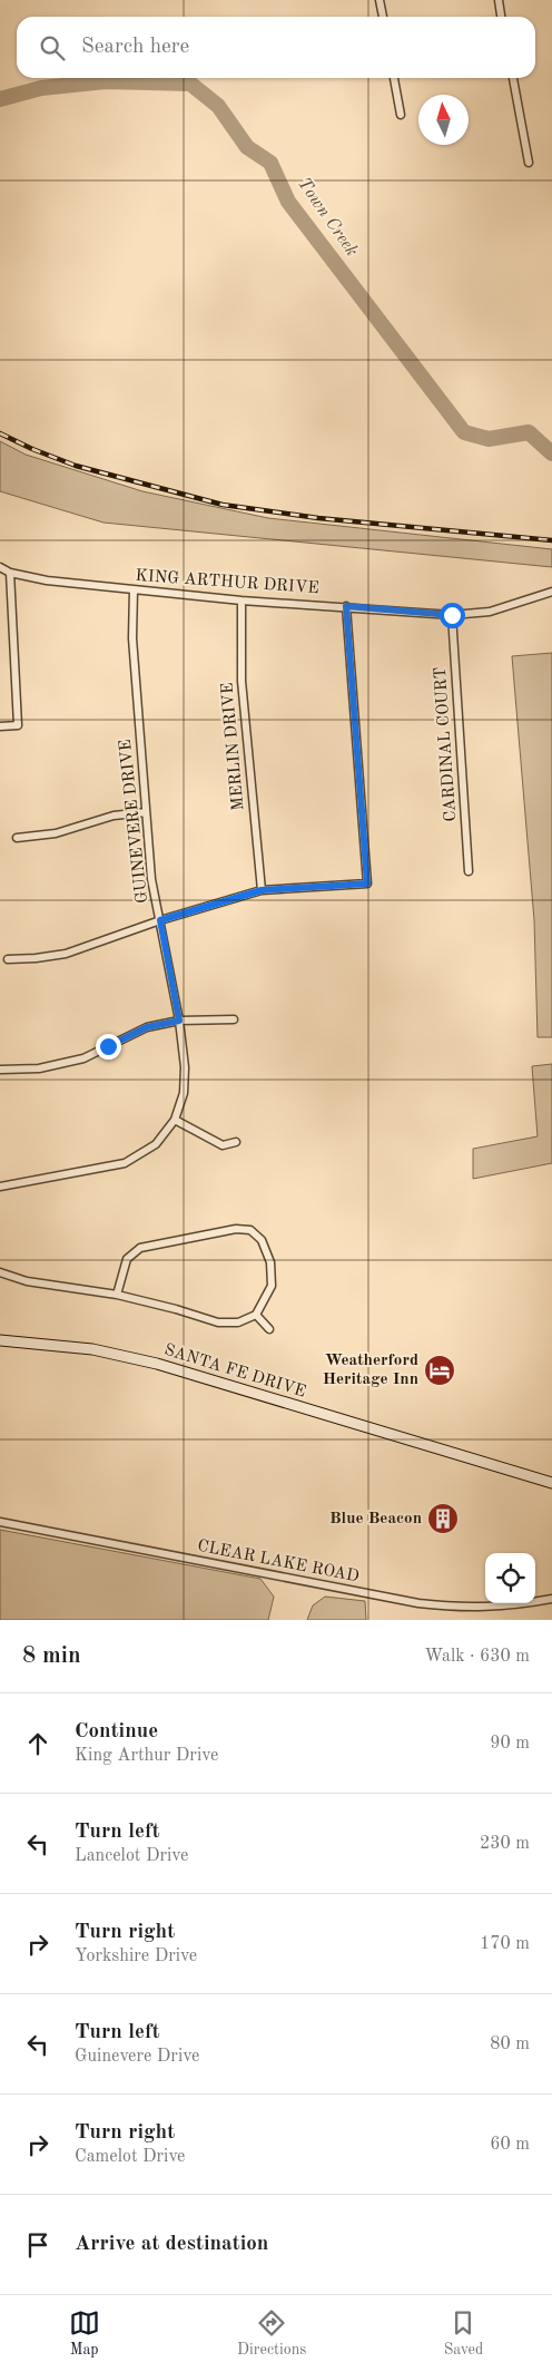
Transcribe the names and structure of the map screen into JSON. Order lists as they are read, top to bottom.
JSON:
{
  "streets": {
    "main road": ["SANTA FE DRIVE"],
    "street": [
      "KING ARTHUR DRIVE",
      "CARDINAL COURT",
      "MERLIN DRIVE",
      "GUINEVERE DRIVE",
      "CLEAR LAKE ROAD"
    ]
  },
  "crossings": [
    ["KING ARTHUR DRIVE", "CARDINAL COURT"],
    ["KING ARTHUR DRIVE", "MERLIN DRIVE"],
    ["KING ARTHUR DRIVE", "GUINEVERE DRIVE"]
  ],
  "water": ["Town Creek"],
  "places": {
    "hotel": ["Weatherford Heritage Inn"],
    "building": ["Blue Beacon"]
  },
  "north": "top",
  "page": {
    "search": "Search here",
    "heading": ["8 min", "Walk · 630 m"],
    "list": [
      ["Continue", "King Arthur Drive", "90 m"],
      ["Turn left", "Lancelot Drive", "230 m"],
      ["Turn right", "Yorkshire Drive", "170 m"],
      ["Turn left", "Guinevere Drive", "80 m"],
      ["Turn right", "Camelot Drive", "60 m"],
      "Arrive at destination"
    ],
    "nav": ["Map", "Directions", "Saved"]
  }
}
